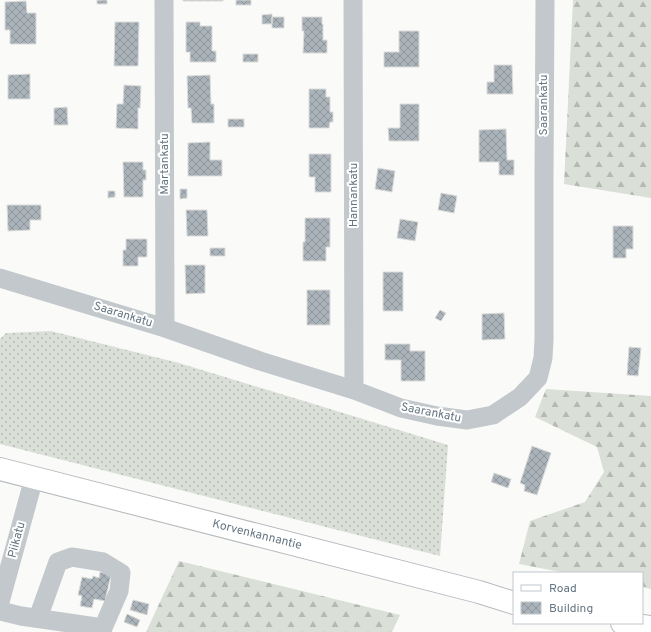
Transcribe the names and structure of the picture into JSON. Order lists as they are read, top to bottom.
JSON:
{
  "streets": {
    "main road": ["Korvenkannantie"],
    "street": [
      "Saarankatu",
      "Martankatu",
      "Hannankatu",
      "Piikatu"
    ]
  },
  "crossings": [
    ["Saarankatu", "Martankatu"],
    ["Saarankatu", "Hannankatu"],
    ["Korvenkannantie", "Piikatu"]
  ],
  "legend": ["Road", "Building"]
}
